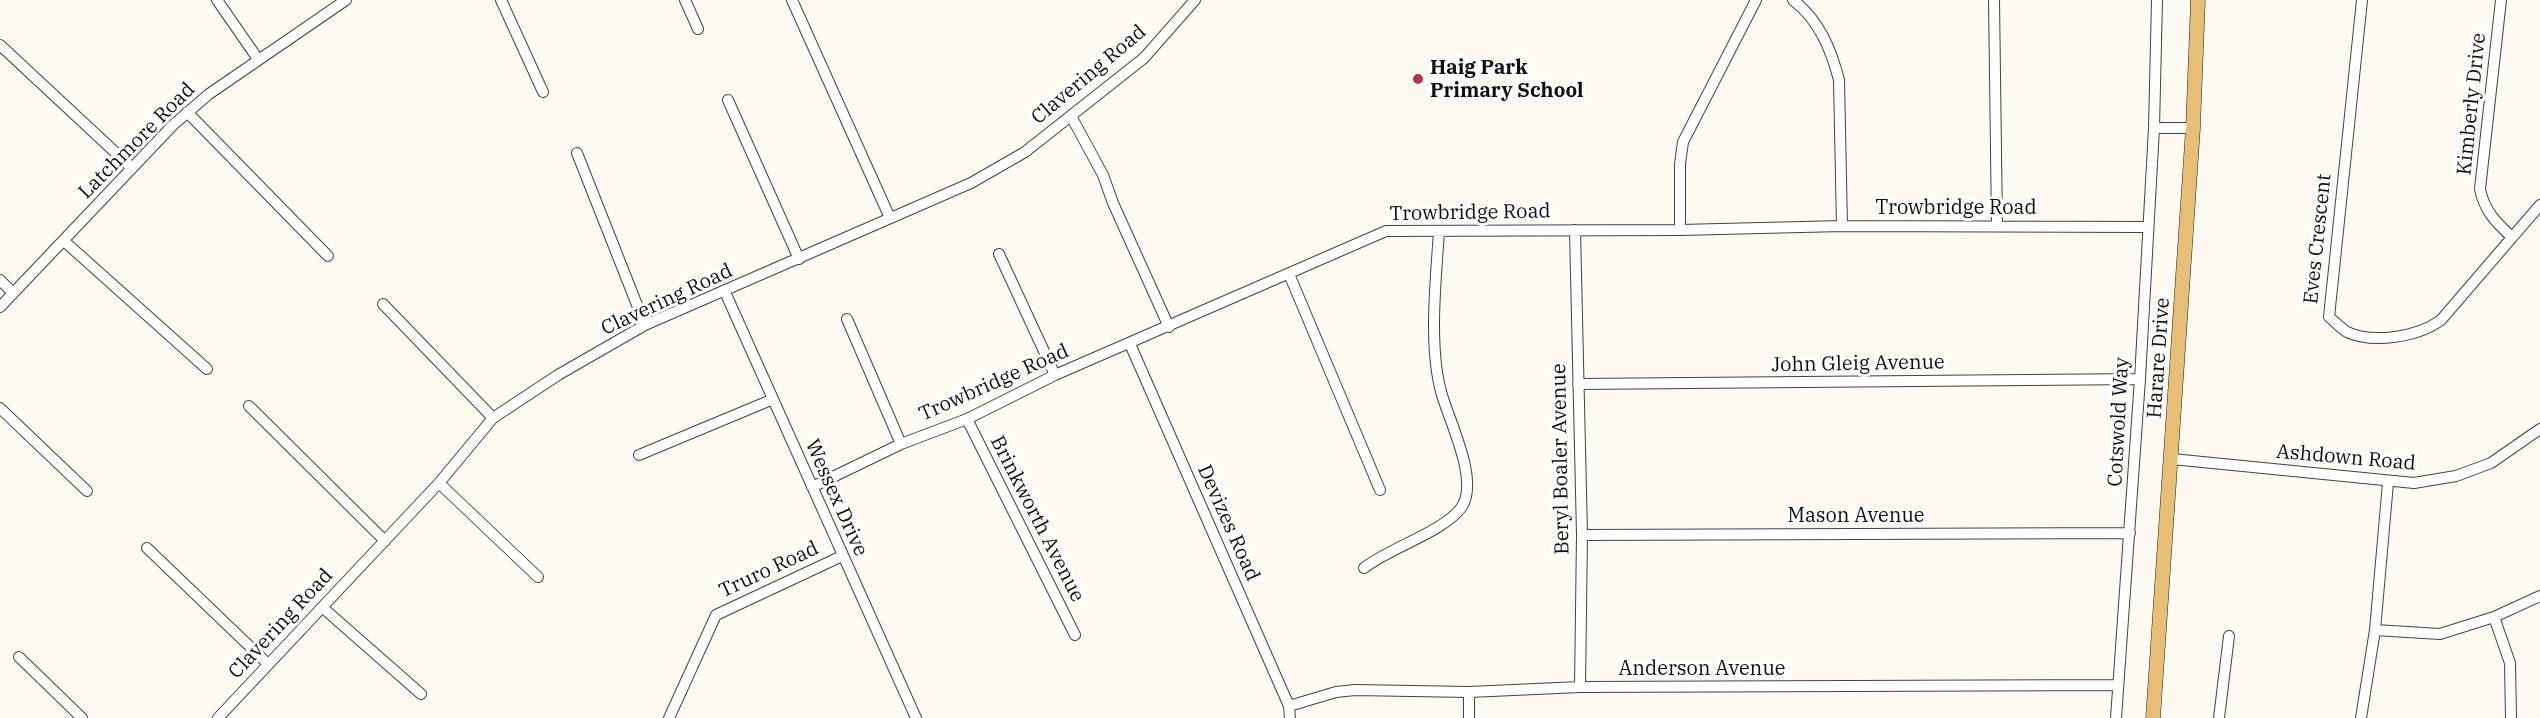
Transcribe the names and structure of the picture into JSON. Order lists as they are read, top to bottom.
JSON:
{
  "streets": {
    "main road": ["Harare Drive"],
    "street": [
      "Clavering Road",
      "Kimberly Drive",
      "Latchmore Road",
      "Trowbridge Road",
      "Eves Crescent",
      "John Gleig Avenue",
      "Cotswold Way",
      "Ashdown Road",
      "Beryl Boaler Avenue",
      "Wessex Drive",
      "Mason Avenue",
      "Brinkworth Avenue",
      "Devizes Road",
      "Truro Road",
      "Anderson Avenue"
    ]
  },
  "crossings": [
    ["Clavering Road", "Wessex Drive"],
    ["Kimberly Drive", "Eves Crescent"],
    ["Trowbridge Road", "Cotswold Way"],
    ["Trowbridge Road", "Beryl Boaler Avenue"],
    ["Trowbridge Road", "Wessex Drive"],
    ["Trowbridge Road", "Brinkworth Avenue"],
    ["Trowbridge Road", "Devizes Road"],
    ["Harare Drive", "Ashdown Road"],
    ["John Gleig Avenue", "Cotswold Way"],
    ["John Gleig Avenue", "Beryl Boaler Avenue"],
    ["Cotswold Way", "Mason Avenue"],
    ["Cotswold Way", "Anderson Avenue"],
    ["Beryl Boaler Avenue", "Mason Avenue"],
    ["Beryl Boaler Avenue", "Anderson Avenue"],
    ["Wessex Drive", "Truro Road"],
    ["Devizes Road", "Anderson Avenue"]
  ],
  "places": ["Haig Park Primary School"]
}
